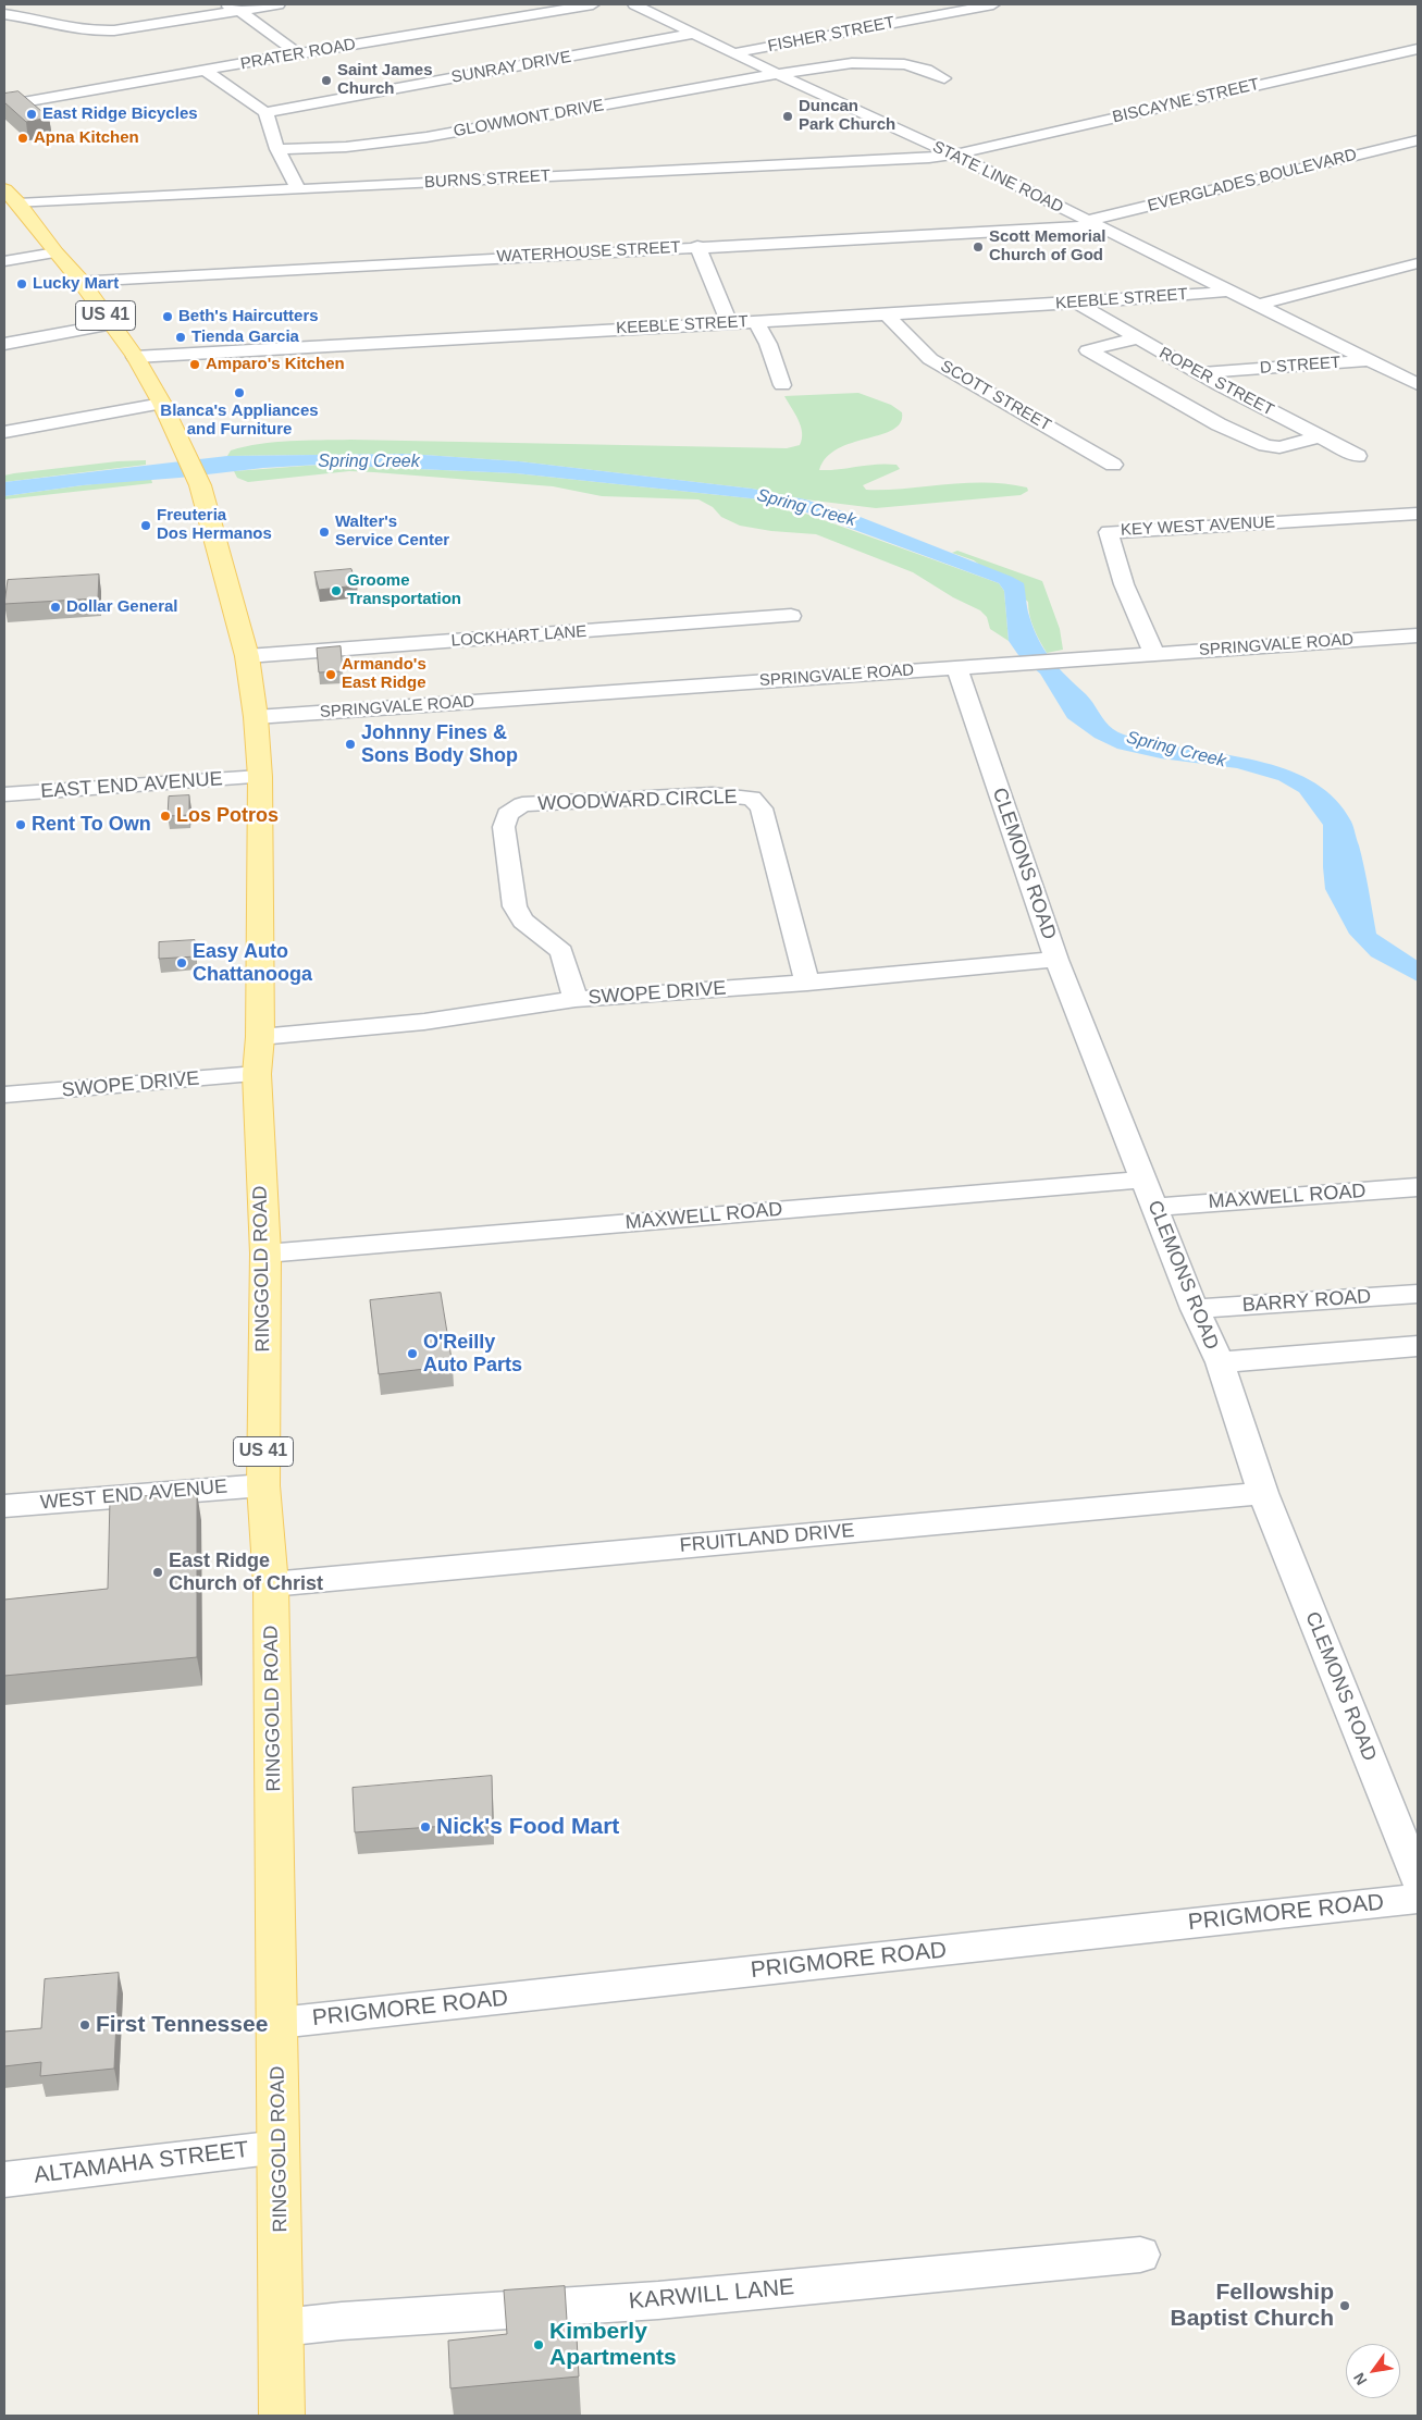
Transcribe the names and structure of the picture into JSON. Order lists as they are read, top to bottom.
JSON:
{
  "streets": {
    "main road": ["US 41", "RINGGOLD ROAD"],
    "street": [
      "FISHER STREET",
      "PRATER ROAD",
      "SUNRAY DRIVE",
      "BISCAYNE STREET",
      "GLOWMONT DRIVE",
      "STATE LINE ROAD",
      "BURNS STREET",
      "EVERGLADES BOULEVARD",
      "WATERHOUSE STREET",
      "KEEBLE STREET",
      "D STREET",
      "ROPER STREET",
      "SCOTT STREET",
      "KEY WEST AVENUE",
      "LOCKHART LANE",
      "SPRINGVALE ROAD",
      "EAST END AVENUE",
      "WOODWARD CIRCLE",
      "CLEMONS ROAD",
      "SWOPE DRIVE",
      "MAXWELL ROAD",
      "BARRY ROAD",
      "WEST END AVENUE",
      "FRUITLAND DRIVE",
      "PRIGMORE ROAD",
      "ALTAMAHA STREET",
      "KARWILL LANE"
    ]
  },
  "crossings": [
    ["FISHER STREET", "STATE LINE ROAD"],
    ["SUNRAY DRIVE", "STATE LINE ROAD"],
    ["BISCAYNE STREET", "STATE LINE ROAD"],
    ["BISCAYNE STREET", "BURNS STREET"],
    ["GLOWMONT DRIVE", "STATE LINE ROAD"],
    ["STATE LINE ROAD", "BURNS STREET"],
    ["STATE LINE ROAD", "EVERGLADES BOULEVARD"],
    ["STATE LINE ROAD", "WATERHOUSE STREET"],
    ["STATE LINE ROAD", "KEEBLE STREET"],
    ["STATE LINE ROAD", "D STREET"],
    ["BURNS STREET", "RINGGOLD ROAD"],
    ["EVERGLADES BOULEVARD", "WATERHOUSE STREET"],
    ["WATERHOUSE STREET", "RINGGOLD ROAD"],
    ["KEEBLE STREET", "ROPER STREET"],
    ["KEEBLE STREET", "SCOTT STREET"],
    ["KEEBLE STREET", "RINGGOLD ROAD"],
    ["D STREET", "ROPER STREET"],
    ["KEY WEST AVENUE", "SPRINGVALE ROAD"],
    ["LOCKHART LANE", "RINGGOLD ROAD"],
    ["SPRINGVALE ROAD", "CLEMONS ROAD"],
    ["SPRINGVALE ROAD", "RINGGOLD ROAD"],
    ["EAST END AVENUE", "RINGGOLD ROAD"],
    ["WOODWARD CIRCLE", "SWOPE DRIVE"],
    ["CLEMONS ROAD", "SWOPE DRIVE"],
    ["CLEMONS ROAD", "MAXWELL ROAD"],
    ["CLEMONS ROAD", "BARRY ROAD"],
    ["CLEMONS ROAD", "FRUITLAND DRIVE"],
    ["SWOPE DRIVE", "RINGGOLD ROAD"],
    ["MAXWELL ROAD", "RINGGOLD ROAD"],
    ["RINGGOLD ROAD", "WEST END AVENUE"],
    ["RINGGOLD ROAD", "FRUITLAND DRIVE"],
    ["RINGGOLD ROAD", "PRIGMORE ROAD"],
    ["RINGGOLD ROAD", "ALTAMAHA STREET"],
    ["RINGGOLD ROAD", "KARWILL LANE"]
  ],
  "water": ["Spring Creek"],
  "places": [
    "Saint James Church",
    "East Ridge Bicycles",
    "Duncan Park Church",
    "Apna Kitchen",
    "Scott Memorial Church of God",
    "Lucky Mart",
    "Beth's Haircutters",
    "Tienda Garcia",
    "Amparo's Kitchen",
    "Blanca's Appliances and Furniture",
    "Freuteria Dos Hermanos",
    "Walter's Service Center",
    "Groome Transportation",
    "Dollar General",
    "Armando's East Ridge",
    "Johnny Fines & Sons Body Shop",
    "Los Potros",
    "Rent To Own",
    "Easy Auto Chattanooga",
    "O'Reilly Auto Parts",
    "East Ridge Church of Christ",
    "Nick's Food Mart",
    "First Tennessee",
    "Fellowship Baptist Church",
    "Kimberly Apartments"
  ],
  "north": "bottom left"
}
